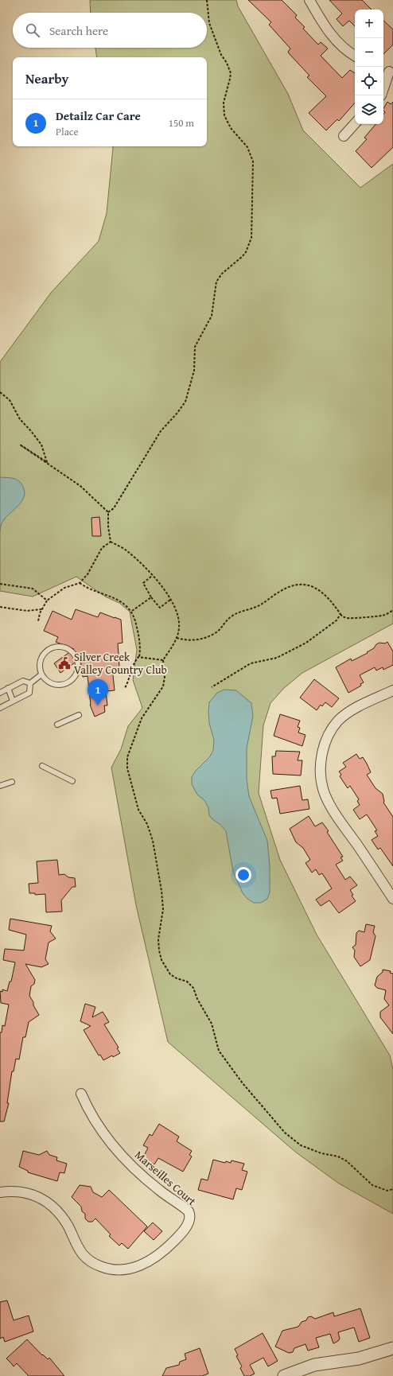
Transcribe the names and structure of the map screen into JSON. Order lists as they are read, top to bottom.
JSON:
{
  "streets": {
    "street": ["Marseilles Court"]
  },
  "places": {
    "public building": ["Silver Creek Valley Country Club"]
  },
  "page": {
    "map_buttons": ["+", "−"],
    "search": "Search here",
    "heading": "Nearby",
    "list": [
      {
        "mark": "1",
        "name": "Detailz Car Care",
        "note": "Place",
        "value": "150 m"
      }
    ],
    "pins": "1"
  }
}
